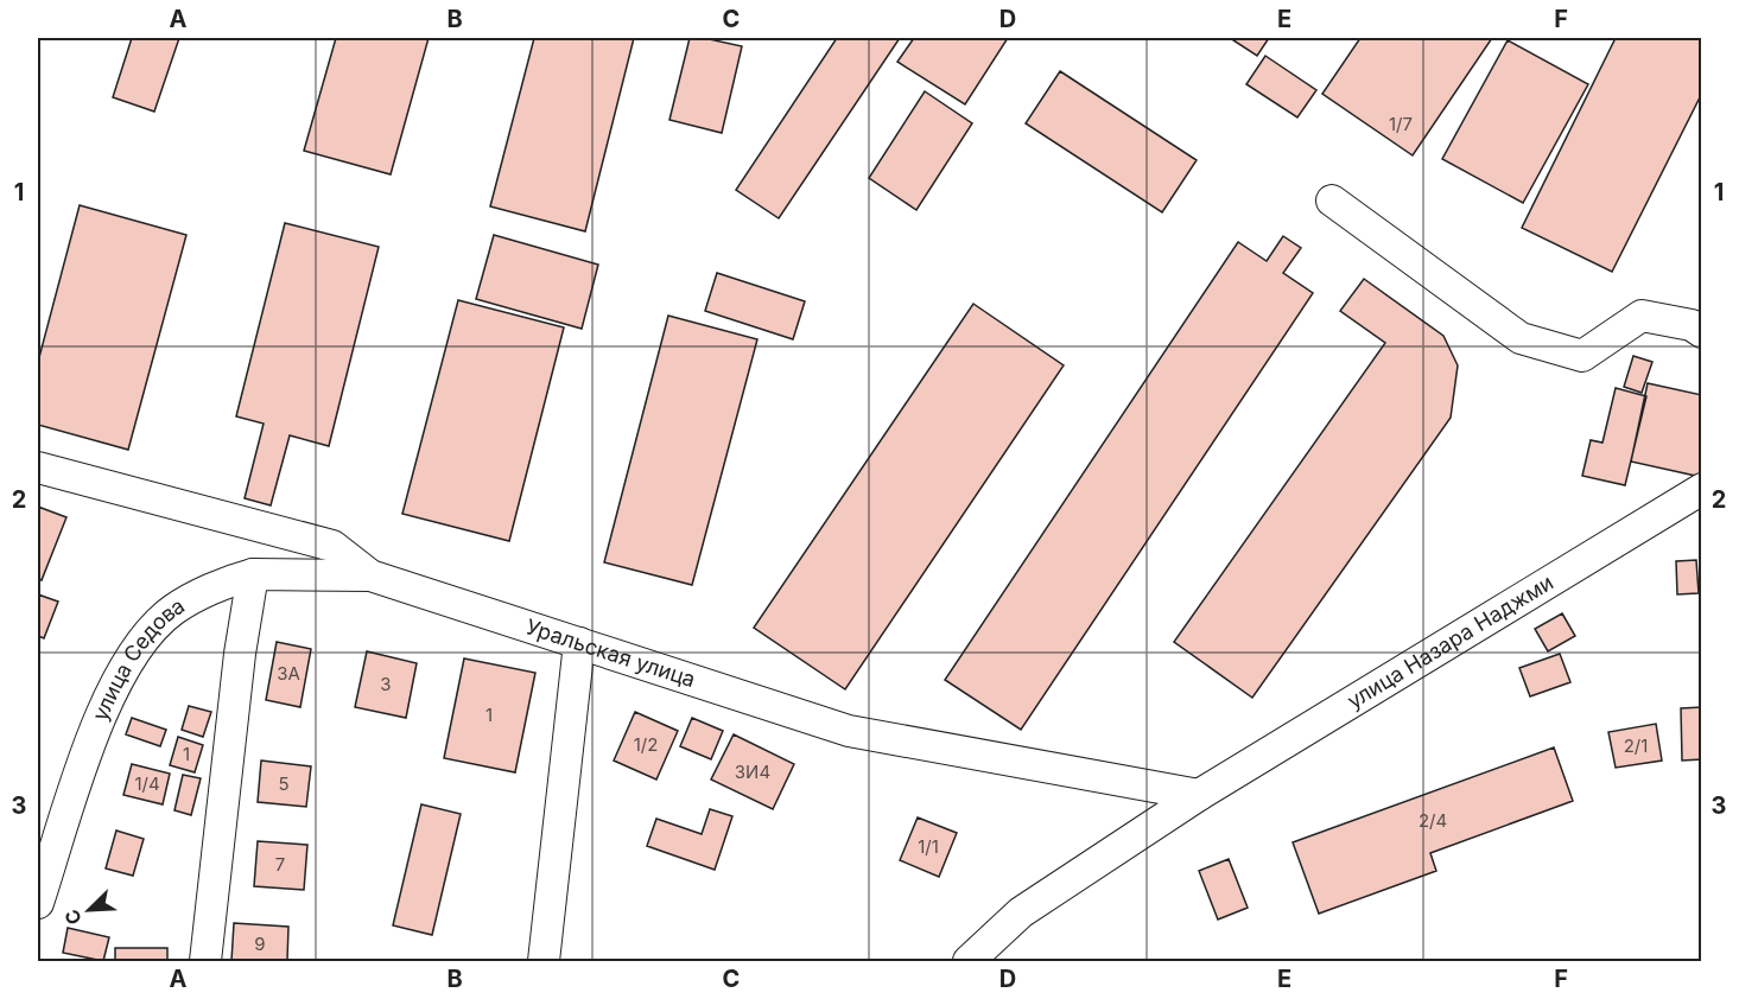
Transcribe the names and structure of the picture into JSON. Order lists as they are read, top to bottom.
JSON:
{
  "streets": {
    "street": ["улица Назара Наджми", "Уральская улица", "улица Седова"]
  },
  "crossings": [
    ["улица Назара Наджми", "Уральская улица"],
    ["Уральская улица", "улица Седова"]
  ],
  "house_numbers": [
    "1/7",
    "3А",
    "3",
    "1",
    "1/2",
    "2/1",
    "1",
    "3И4",
    "1/4",
    "5",
    "2/4",
    "1/1",
    "7",
    "9"
  ],
  "north": "bottom left",
  "grid": {
    "columns": [
      "A",
      "B",
      "C",
      "D",
      "E",
      "F"
    ],
    "rows": ["1", "2", "3"]
  }
}
